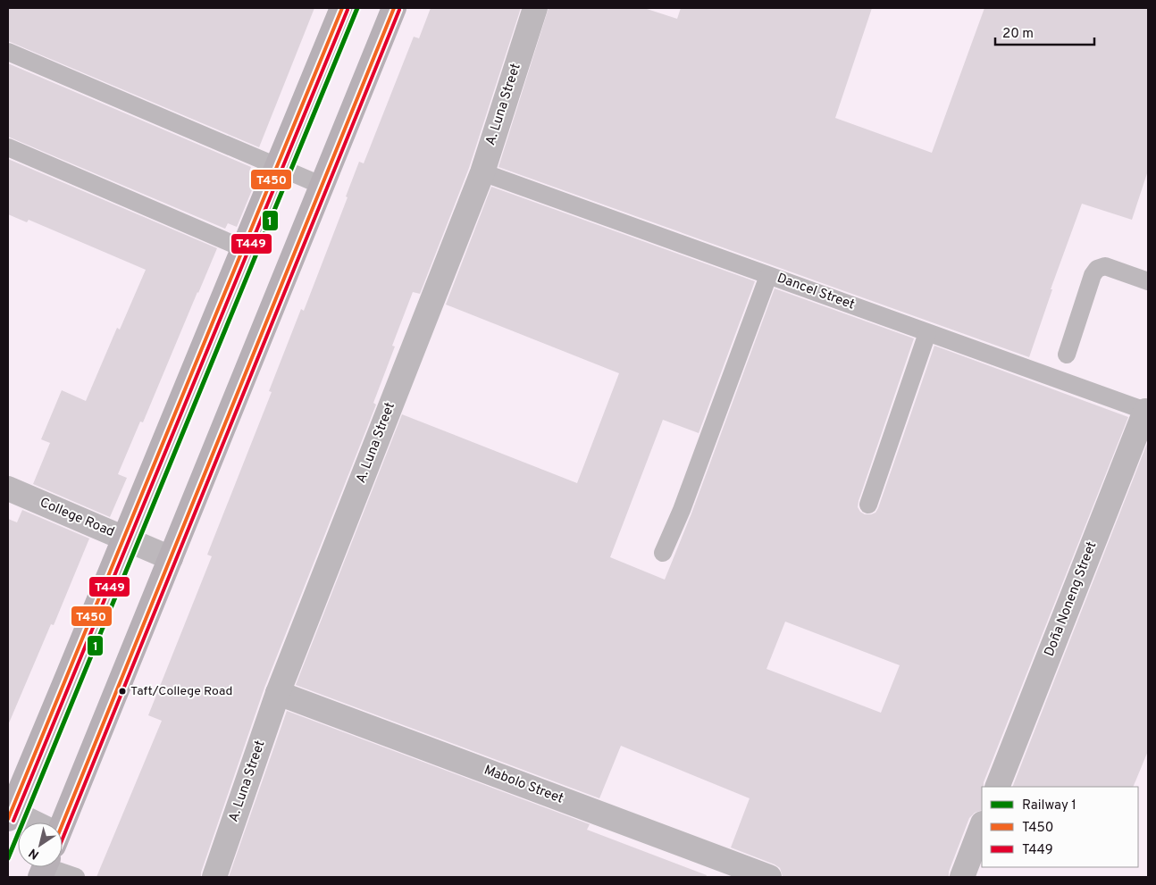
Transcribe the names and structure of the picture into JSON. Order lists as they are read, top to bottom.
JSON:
{
  "streets": {
    "street": [
      "A. Luna Street",
      "College Road",
      "Doña Noneng Street",
      "Mabolo Street"
    ],
    "lane": ["Dancel Street"]
  },
  "crossings": [
    ["A. Luna Street", "Dancel Street"],
    ["A. Luna Street", "Mabolo Street"],
    ["Dancel Street", "Doña Noneng Street"]
  ],
  "places": ["Taft/College Road"],
  "lines": ["rail line 1", "transit line T450", "transit line T449"],
  "legend": ["Railway 1", "T450", "T449"],
  "scale_bar": "20 m",
  "north": "bottom left"
}
